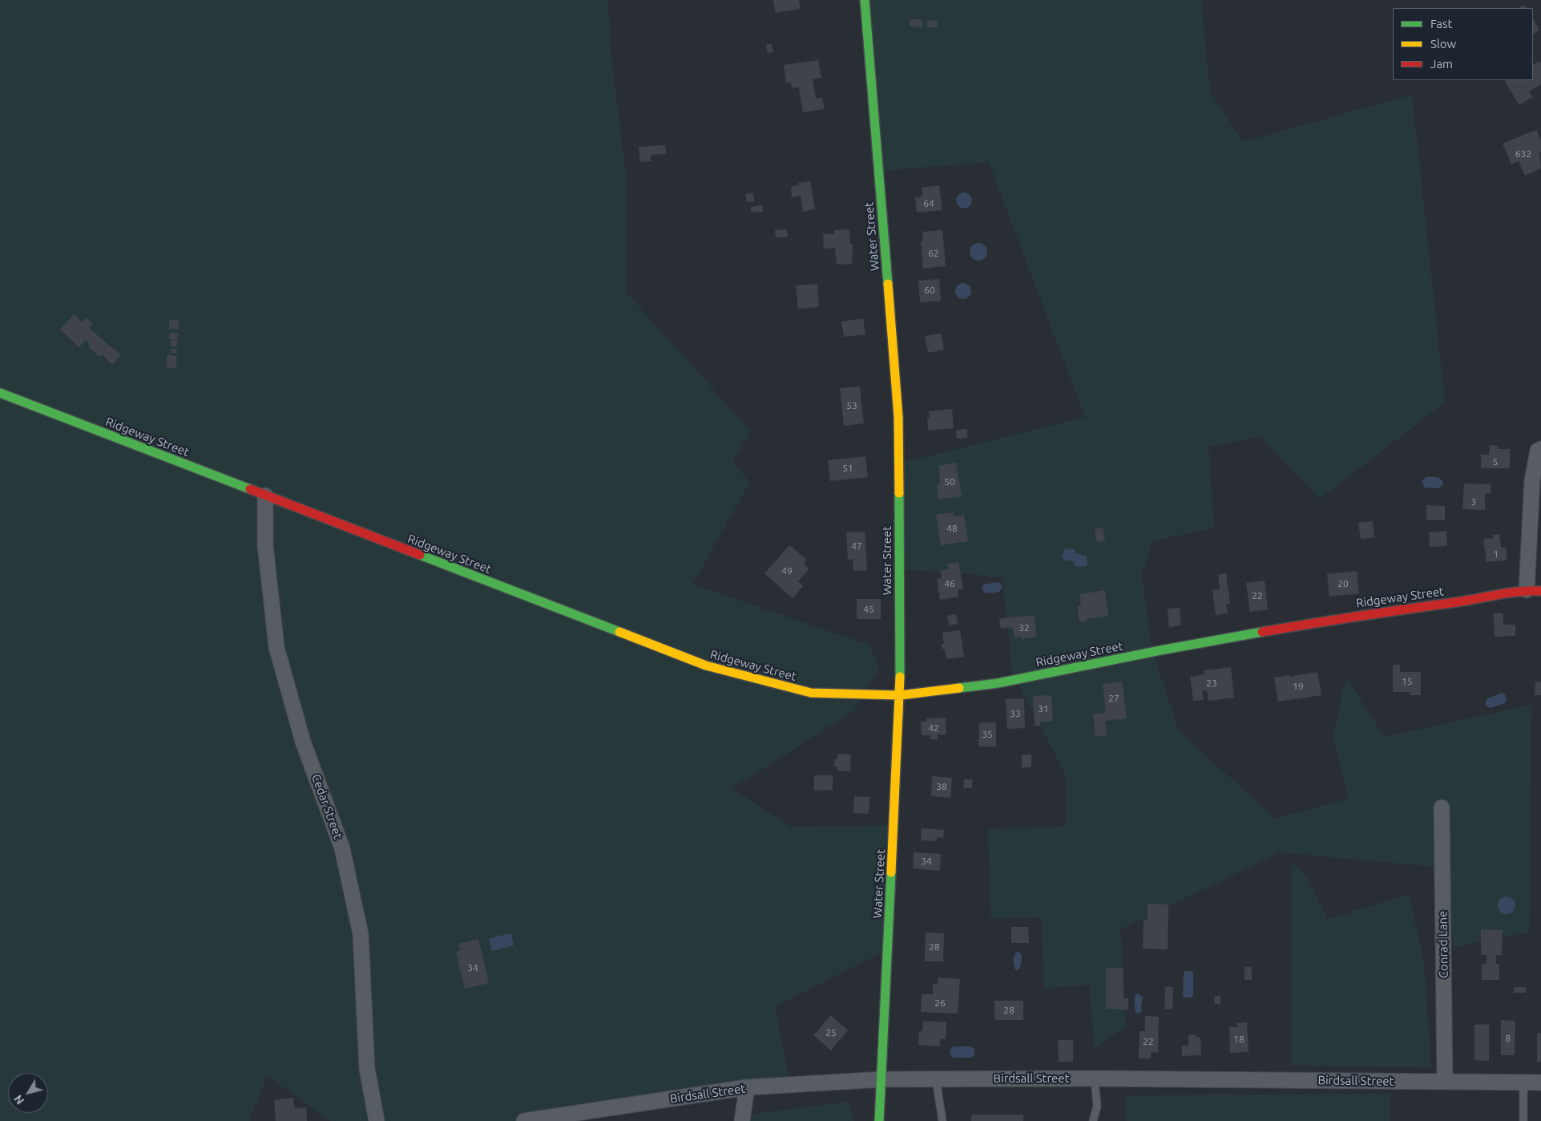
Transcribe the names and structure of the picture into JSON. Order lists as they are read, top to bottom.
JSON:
{
  "streets": {
    "street": [
      "Water Street",
      "Ridgeway Street",
      "Cedar Street",
      "Conrad Lane",
      "Birdsall Street"
    ]
  },
  "crossings": [
    ["Water Street", "Ridgeway Street"],
    ["Water Street", "Birdsall Street"],
    ["Ridgeway Street", "Cedar Street"],
    ["Conrad Lane", "Birdsall Street"]
  ],
  "house_numbers": [
    "632",
    "64",
    "62",
    "60",
    "53",
    "5",
    "51",
    "50",
    "3",
    "48",
    "47",
    "1",
    "49",
    "46",
    "20",
    "22",
    "45",
    "32",
    "15",
    "23",
    "19",
    "27",
    "31",
    "33",
    "42",
    "35",
    "38",
    "34",
    "28",
    "34",
    "26",
    "28",
    "25",
    "8",
    "18",
    "22"
  ],
  "legend": ["Fast", "Slow", "Jam"],
  "north": "bottom left"
}
